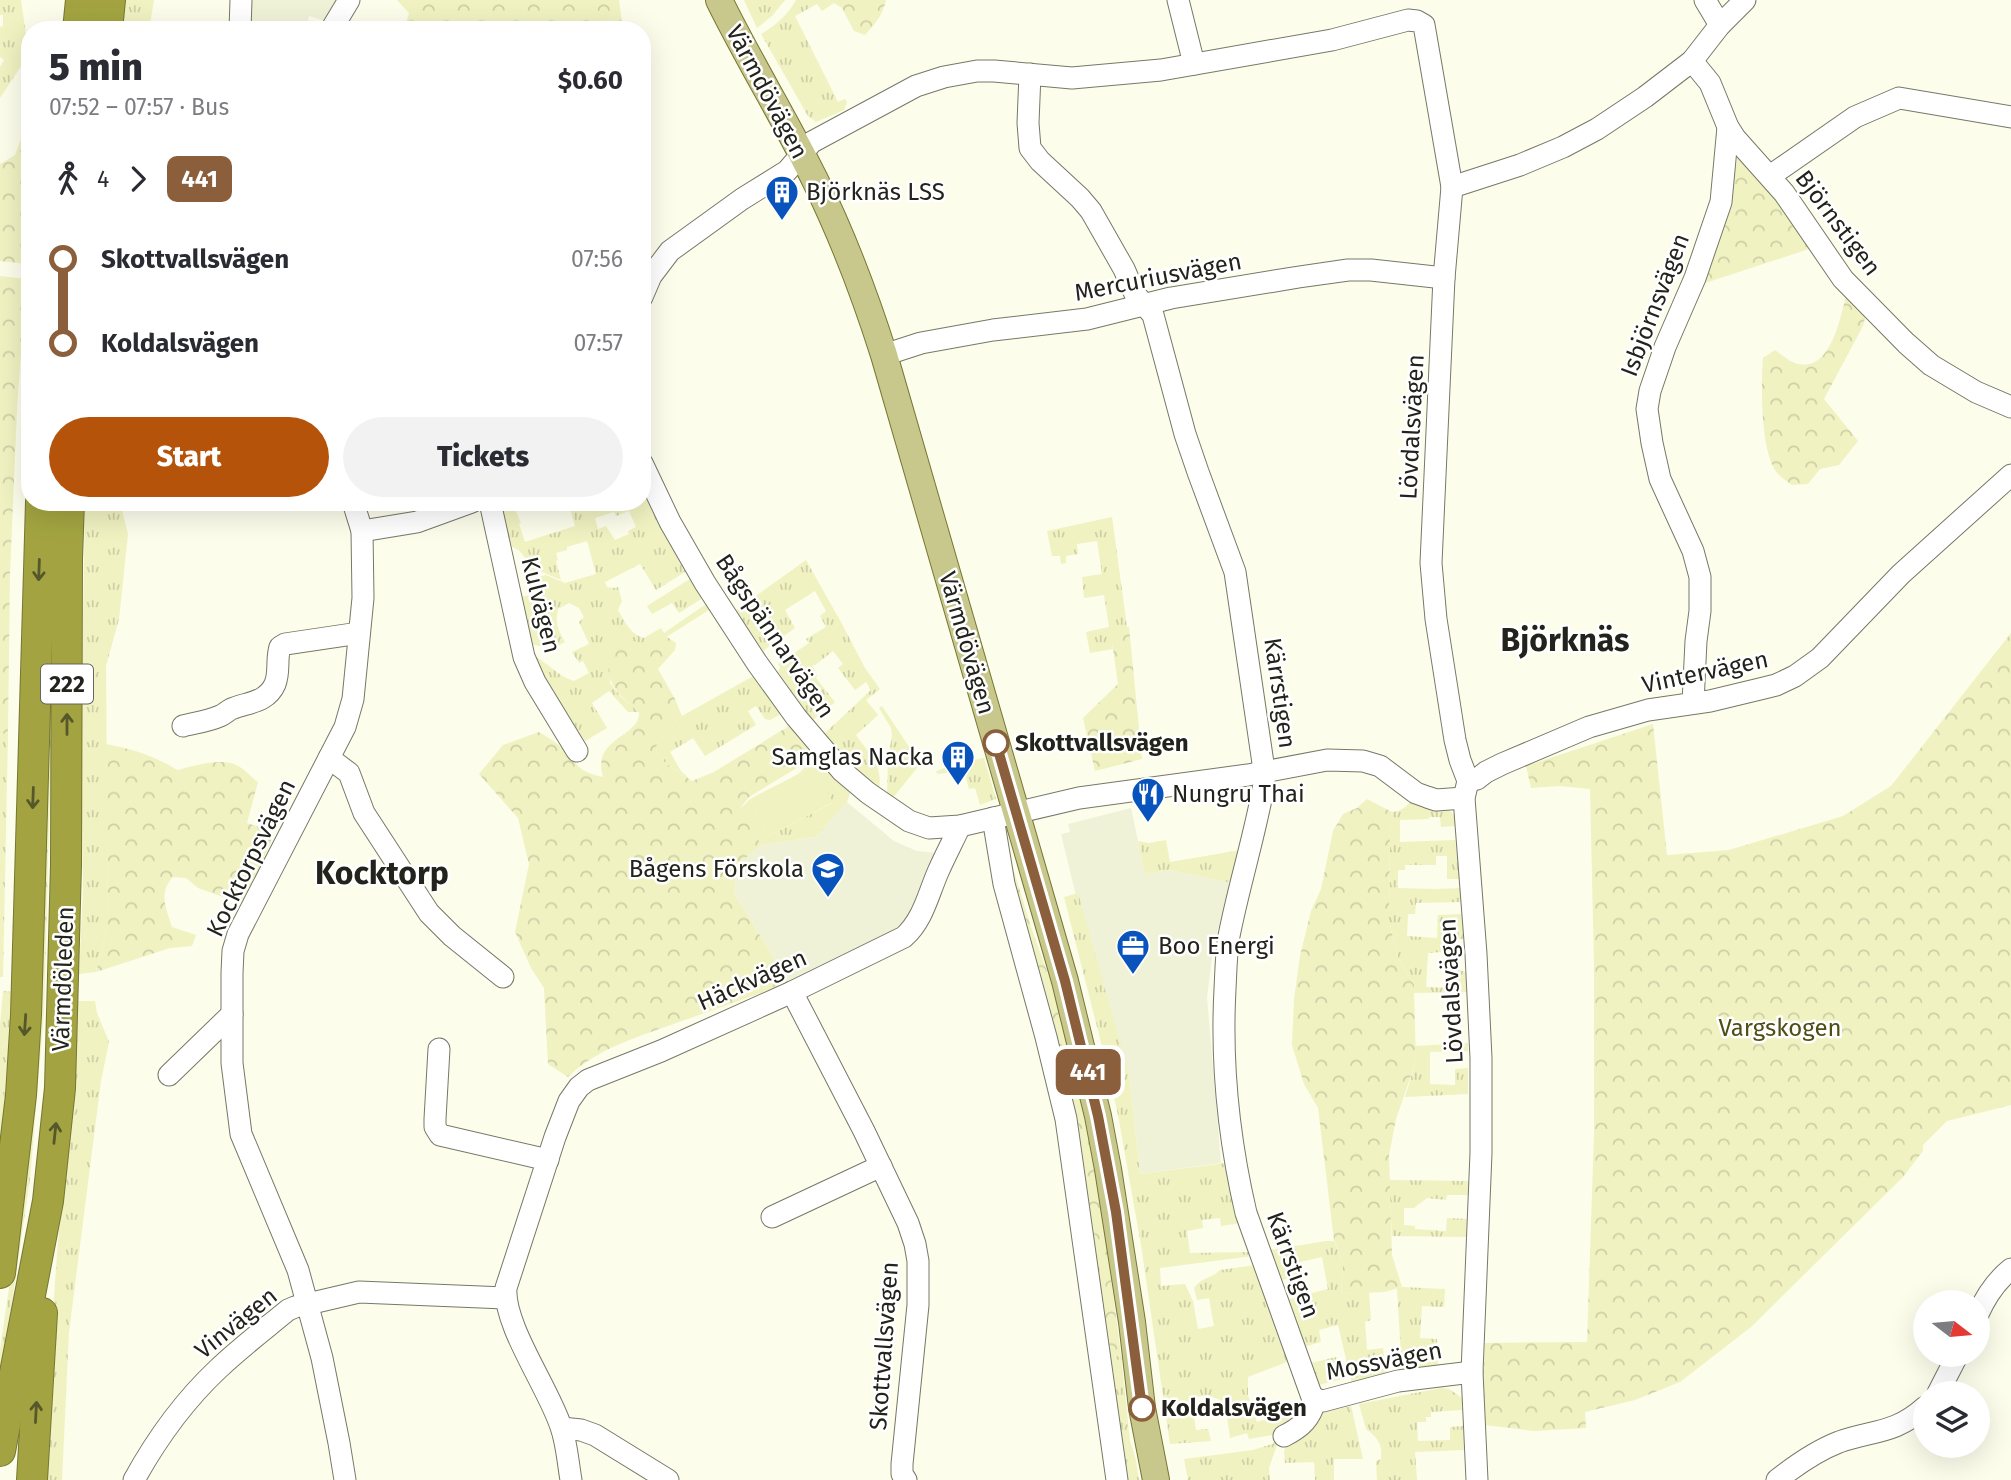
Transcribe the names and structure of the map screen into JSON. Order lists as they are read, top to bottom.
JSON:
{
  "streets": {
    "highway": ["222", "Värmdöleden"],
    "main road": ["Värmdövägen"],
    "street": [
      "Björnstigen",
      "Mercuriusvägen",
      "Isbjörnsvägen",
      "Lövdalsvägen",
      "Kulvägen",
      "Bågspännarvägen",
      "Vintervägen",
      "Kärrstigen",
      "Kocktorpsvägen",
      "Häckvägen",
      "Vinvägen",
      "Skottvallsvägen",
      "Mossvägen"
    ]
  },
  "crossings": [
    ["Värmdövägen", "Mercuriusvägen"],
    ["Värmdövägen", "Lövdalsvägen"],
    ["Värmdövägen", "Bågspännarvägen"],
    ["Värmdövägen", "Vintervägen"],
    ["Björnstigen", "Isbjörnsvägen"],
    ["Mercuriusvägen", "Lövdalsvägen"],
    ["Mercuriusvägen", "Kärrstigen"],
    ["Isbjörnsvägen", "Vintervägen"],
    ["Lövdalsvägen", "Vintervägen"],
    ["Lövdalsvägen", "Kärrstigen"],
    ["Lövdalsvägen", "Mossvägen"],
    ["Bågspännarvägen", "Vintervägen"],
    ["Bågspännarvägen", "Häckvägen"],
    ["Vintervägen", "Kärrstigen"],
    ["Kärrstigen", "Mossvägen"],
    ["Kocktorpsvägen", "Vinvägen"],
    ["Häckvägen", "Vinvägen"],
    ["Häckvägen", "Skottvallsvägen"]
  ],
  "districts": ["Björknäs", "Kocktorp"],
  "parks": ["Vargskogen"],
  "places": {
    "building": ["Björknäs LSS", "Samglas Nacka"],
    "other": ["Skottvallsvägen", "Koldalsvägen"],
    "restaurant": ["Nungru Thai"],
    "school or university": ["Bågens Förskola"],
    "office": ["Boo Energi"]
  },
  "lines": ["bus line 441"],
  "north": "right",
  "page": {
    "on_map": "441",
    "heading": ["5 min", "07:52 – 07:57 · Bus", "$0.60"],
    "legs": ["4", "441"],
    "list": [
      {
        "name": "Skottvallsvägen",
        "value": "07:56"
      },
      {
        "name": "Koldalsvägen",
        "value": "07:57"
      }
    ],
    "buttons": ["Start", "Tickets"]
  }
}
